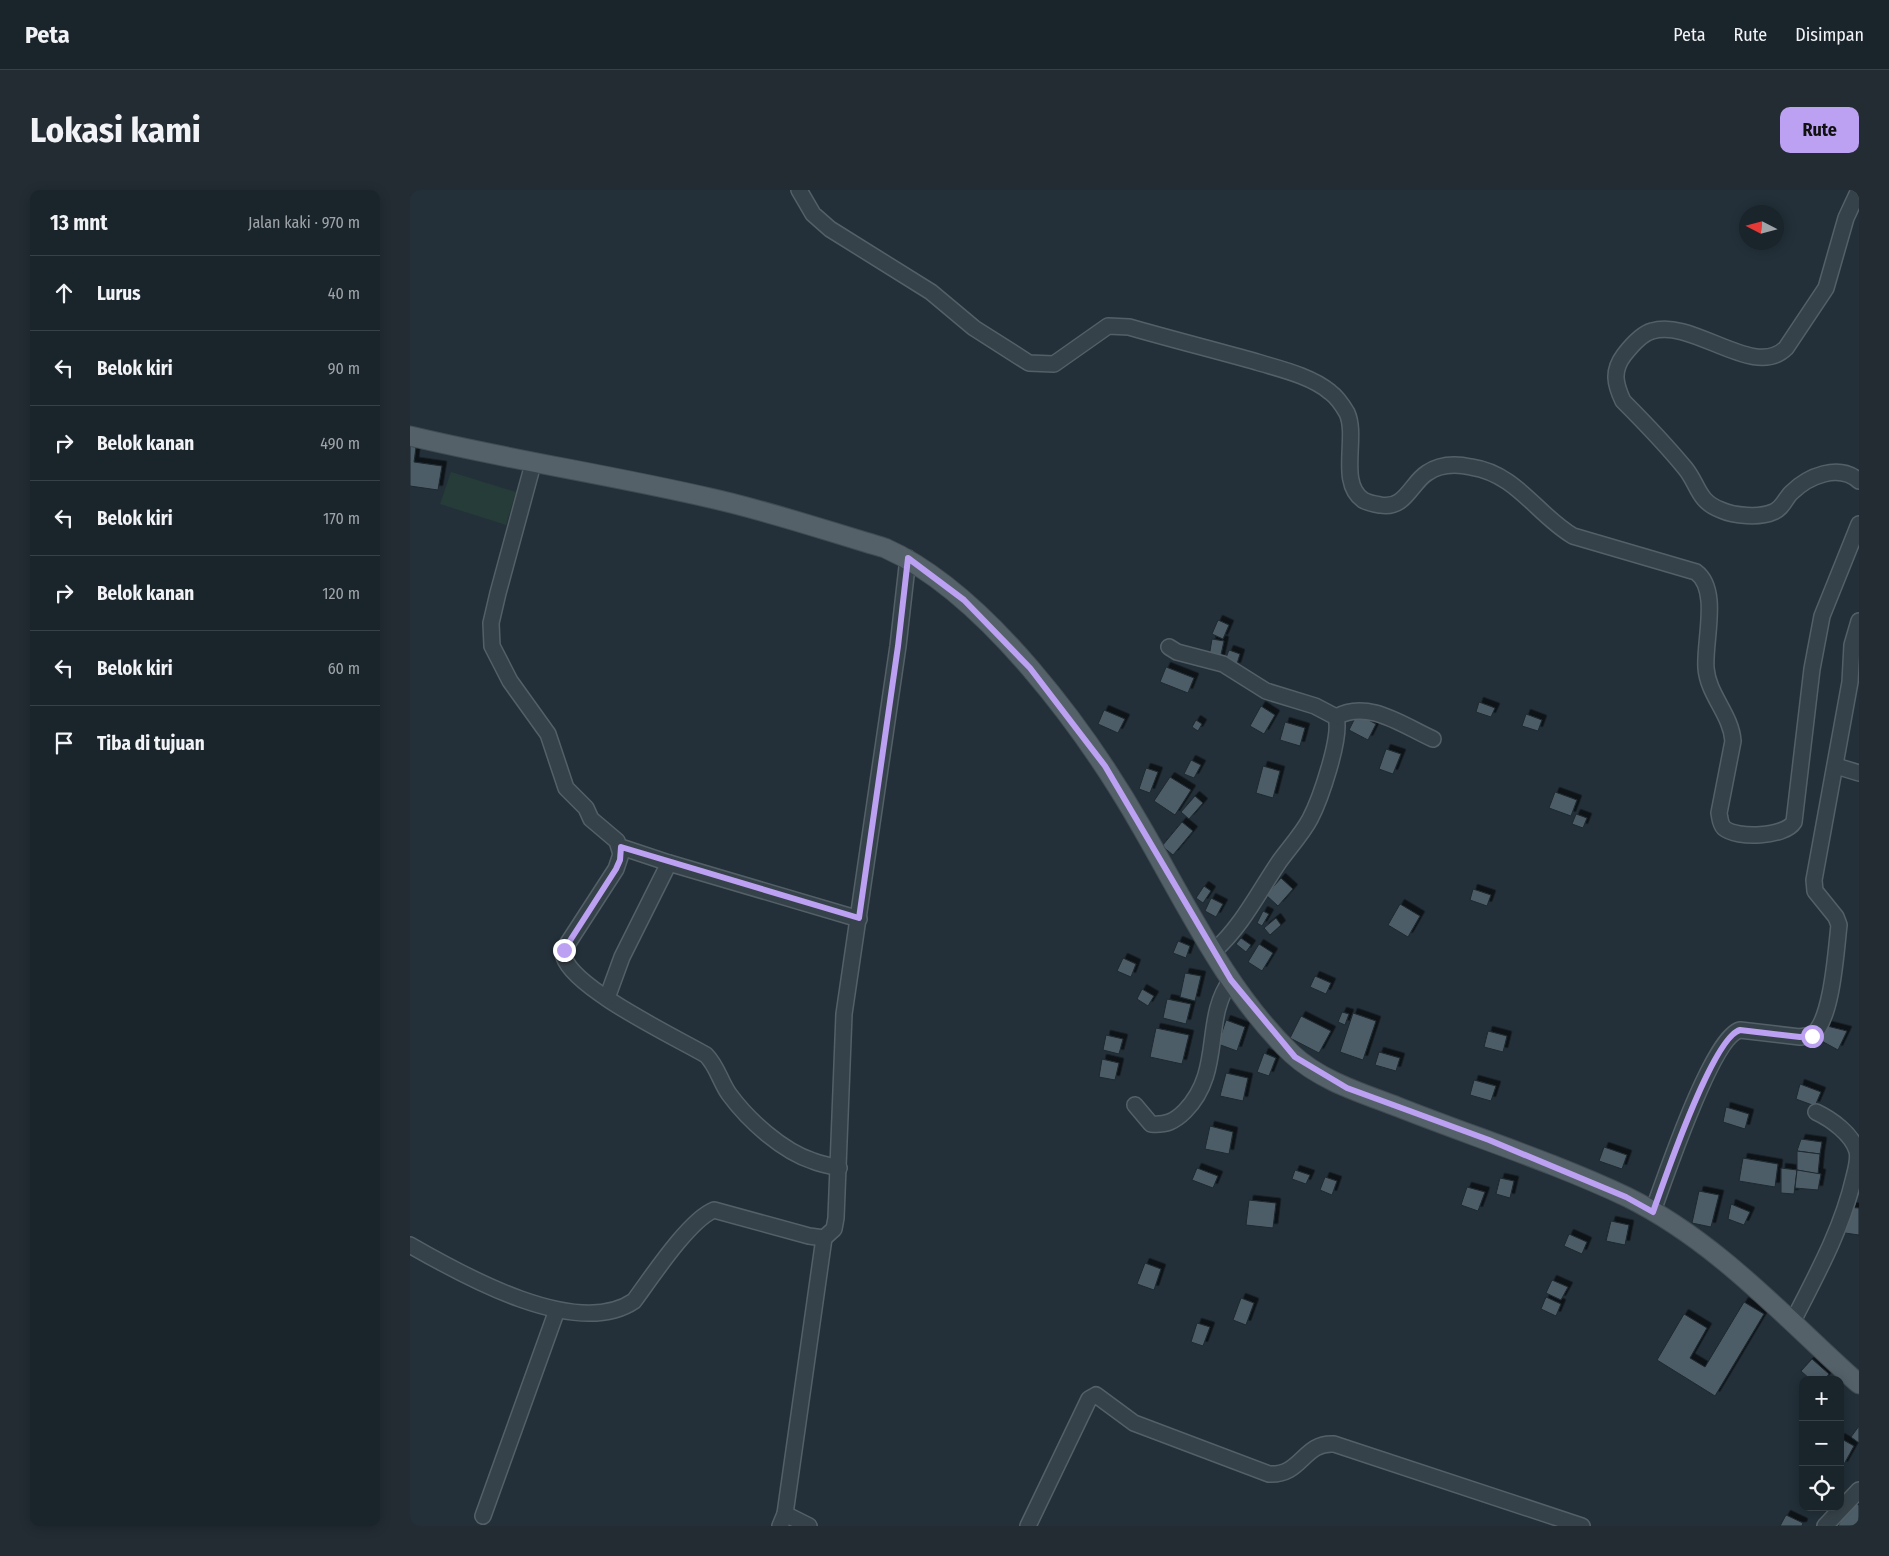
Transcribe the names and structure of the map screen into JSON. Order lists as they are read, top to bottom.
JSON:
{
  "north": "left",
  "page": {
    "header": "Peta",
    "nav": ["Peta", "Rute", "Disimpan"],
    "buttons": "Rute",
    "title": "Lokasi kami",
    "heading": ["13 mnt", "Jalan kaki · 970 m"],
    "list": [
      ["Lurus", "40 m"],
      ["Belok kiri", "90 m"],
      ["Belok kanan", "490 m"],
      ["Belok kiri", "170 m"],
      ["Belok kanan", "120 m"],
      ["Belok kiri", "60 m"],
      "Tiba di tujuan"
    ],
    "map_buttons": ["+", "−"]
  }
}
